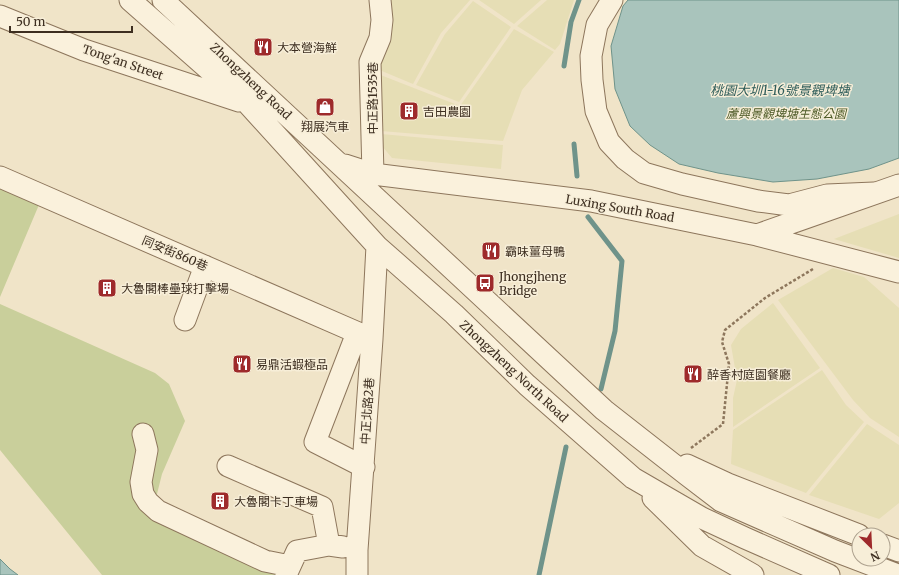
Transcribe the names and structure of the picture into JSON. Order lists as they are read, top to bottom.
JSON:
{
  "streets": {
    "street": [
      "Tong'an Street",
      "Zhongzheng Road",
      "中正路1535巷",
      "Luxing South Road",
      "同安街860巷",
      "Zhongzheng North Road",
      "中正北路2巷"
    ]
  },
  "crossings": [
    ["Tong'an Street", "Zhongzheng Road"],
    ["Tong'an Street", "Zhongzheng North Road"],
    ["Zhongzheng Road", "Luxing South Road"],
    ["Zhongzheng Road", "Zhongzheng North Road"],
    ["中正路1535巷", "Luxing South Road"],
    ["同安街860巷", "中正北路2巷"],
    ["Zhongzheng North Road", "中正北路2巷"]
  ],
  "water": ["桃園大圳1-16號景觀埤塘"],
  "parks": ["蘆興景觀埤塘生態公園"],
  "places": {
    "restaurant": [
      "大本營海鮮",
      "霸味薑母鴨",
      "易鼎活蝦極品",
      "醉香村庭園餐廳"
    ],
    "shop": ["翔展汽車"],
    "building": ["吉田農園", "大魯閣棒壘球打擊場", "大魯閣卡丁車場"],
    "bus stop": ["Jhongjheng Bridge"]
  },
  "scale_bar": "50 m",
  "north": "bottom right"
}
